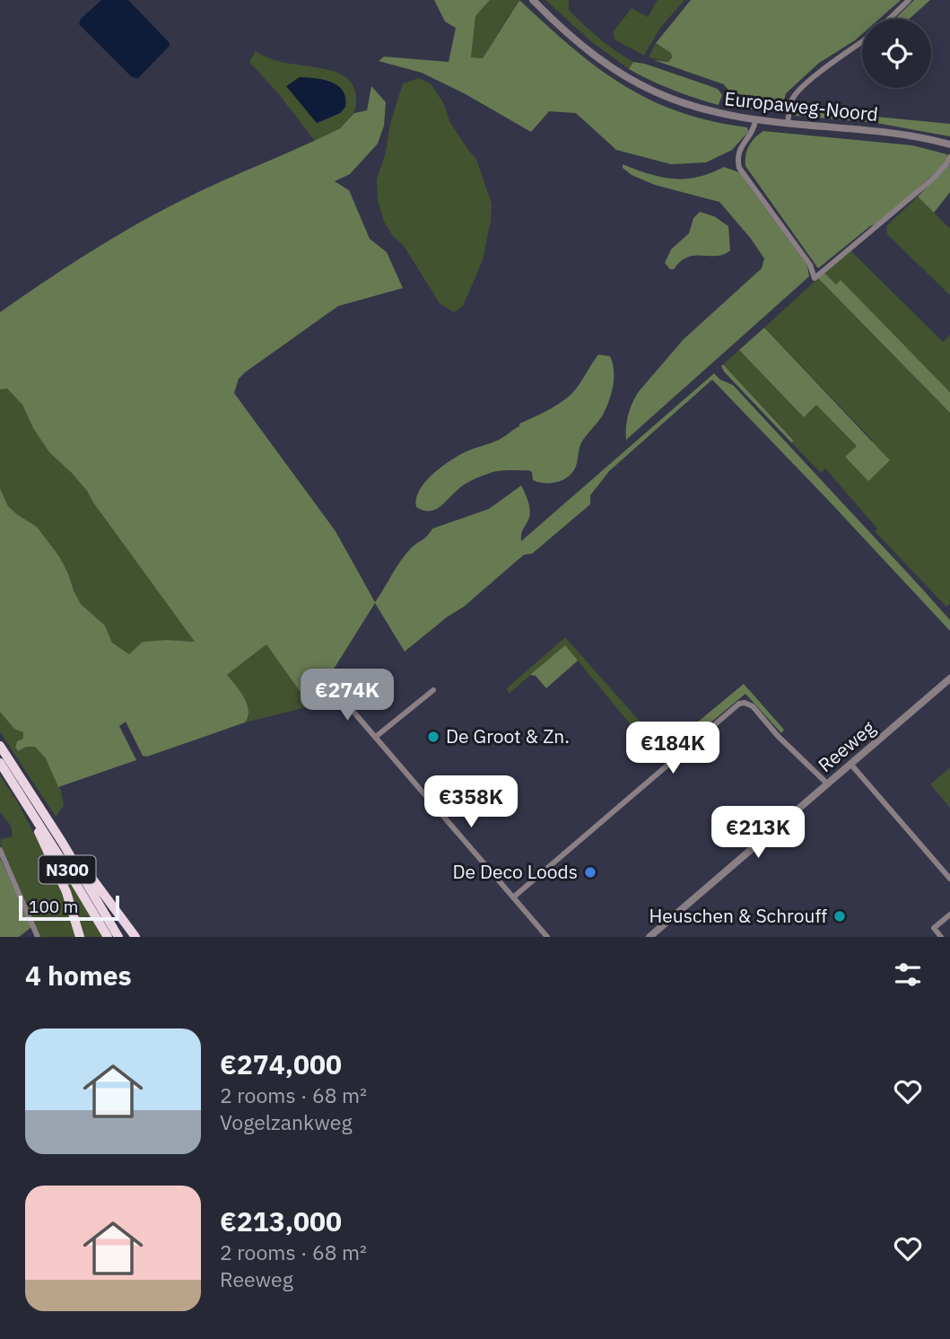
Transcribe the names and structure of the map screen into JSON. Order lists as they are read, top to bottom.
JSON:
{
  "streets": {
    "highway": ["N300"],
    "street": ["Europaweg-Noord", "Reeweg"]
  },
  "places": ["De Groot & Zn.", "De Deco Loods", "Heuschen & Schrouff"],
  "scale_bar": "100 m",
  "page": {
    "price": [
      "€274K",
      "€184K",
      "€358K",
      "€213K"
    ],
    "scale": "100 m",
    "heading": "4 homes",
    "list": [
      {
        "name": "€274,000",
        "note": "2 rooms · 68 m² · Vogelzankweg"
      },
      {
        "name": "€213,000",
        "note": "2 rooms · 68 m² · Reeweg"
      }
    ]
  }
}
